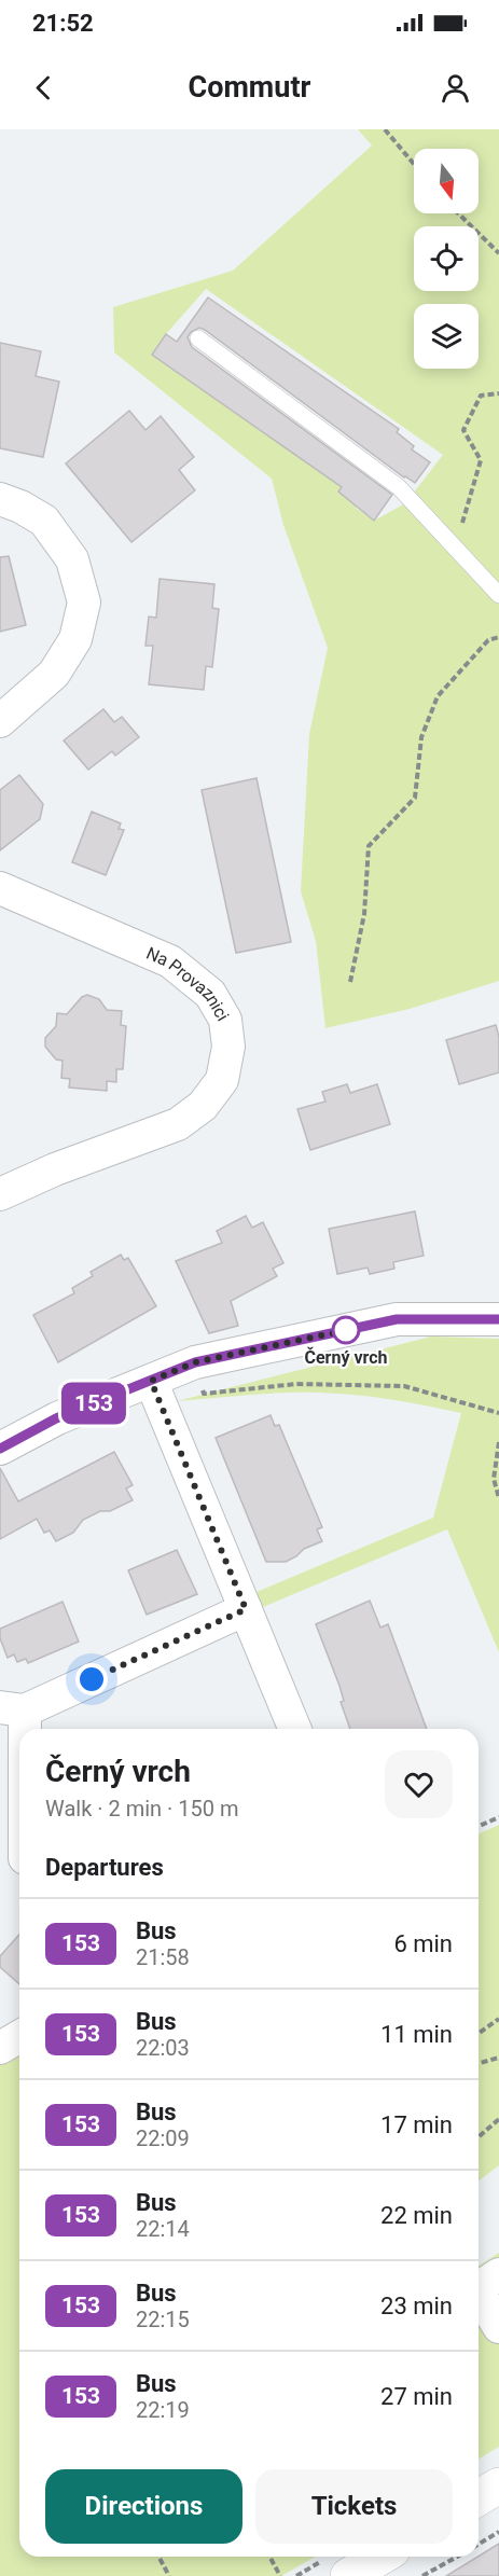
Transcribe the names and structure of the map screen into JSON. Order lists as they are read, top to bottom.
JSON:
{
  "streets": {
    "street": ["Na Provaznici"]
  },
  "places": ["Černý vrch"],
  "lines": ["bus line 153"],
  "north": "bottom",
  "page": {
    "status": "21:52",
    "header": "Commutr",
    "on_map": "153",
    "heading": [
      ["Černý vrch", "Walk · 2 min · 150 m"],
      "Departures"
    ],
    "list": [
      {
        "mark": "153",
        "name": "Bus",
        "note": "21:58",
        "value": "6 min"
      },
      {
        "mark": "153",
        "name": "Bus",
        "note": "22:03",
        "value": "11 min"
      },
      {
        "mark": "153",
        "name": "Bus",
        "note": "22:09",
        "value": "17 min"
      },
      {
        "mark": "153",
        "name": "Bus",
        "note": "22:14",
        "value": "22 min"
      },
      {
        "mark": "153",
        "name": "Bus",
        "note": "22:15",
        "value": "23 min"
      },
      {
        "mark": "153",
        "name": "Bus",
        "note": "22:19",
        "value": "27 min"
      }
    ],
    "buttons": ["Directions", "Tickets"]
  }
}
